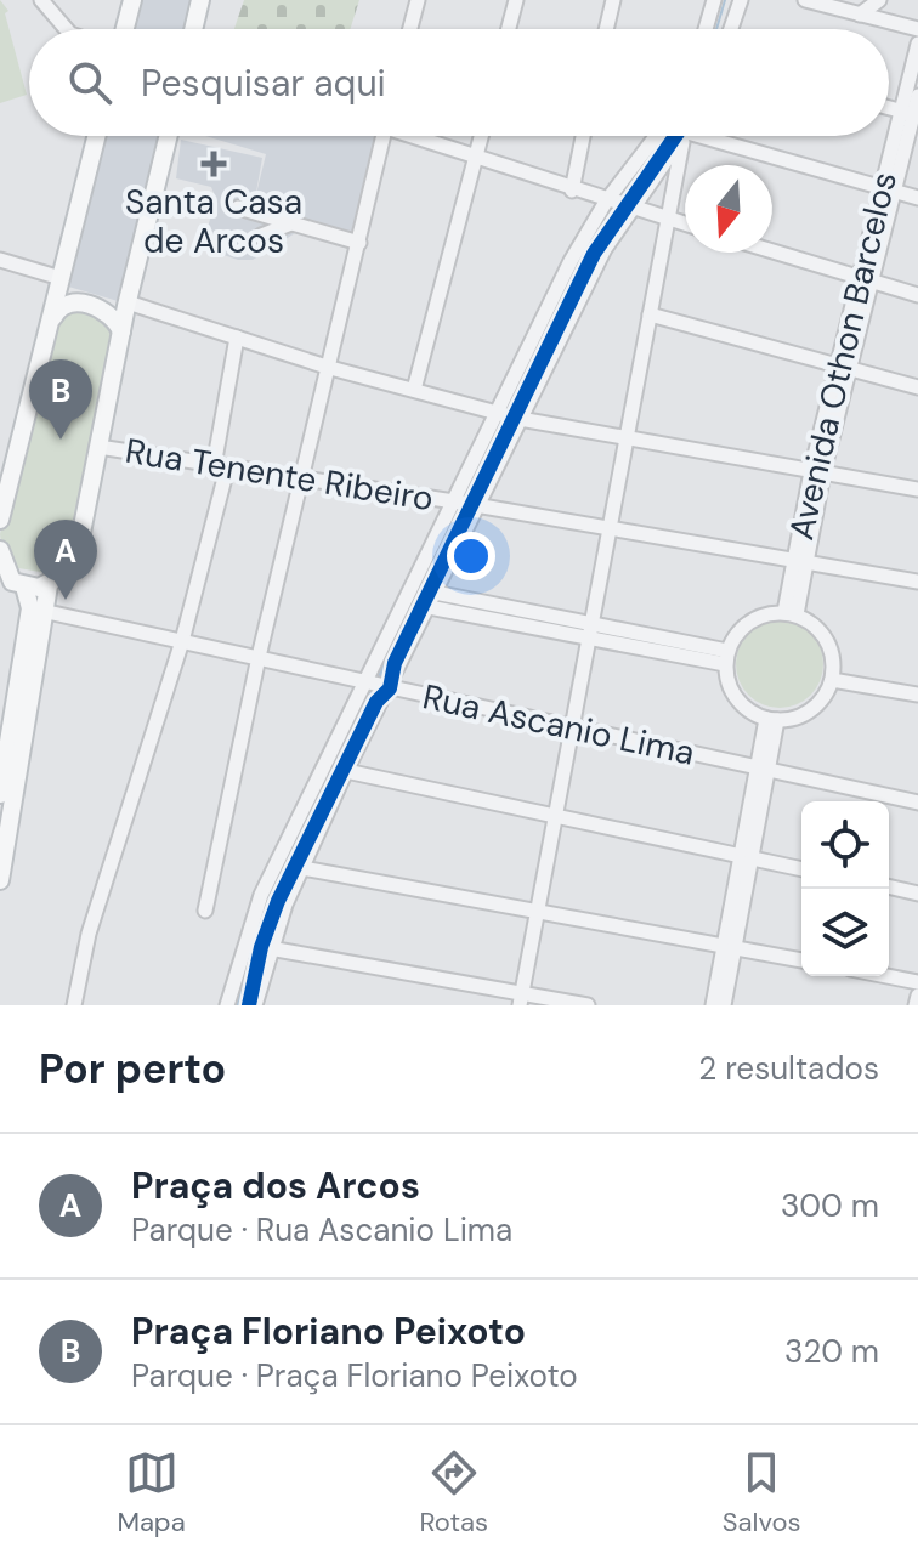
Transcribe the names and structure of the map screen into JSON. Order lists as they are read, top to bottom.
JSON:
{
  "streets": {
    "street": ["Avenida Othon Barcelos", "Rua Tenente Ribeiro", "Rua Ascanio Lima"]
  },
  "crossings": [
    ["Avenida Othon Barcelos", "Rua Tenente Ribeiro"]
  ],
  "places": {
    "health": ["Santa Casa de Arcos"]
  },
  "north": "bottom",
  "page": {
    "search": "Pesquisar aqui",
    "pins": ["B", "A"],
    "heading": ["Por perto", "2 resultados"],
    "list": [
      {
        "mark": "A",
        "name": "Praça dos Arcos",
        "note": "Parque · Rua Ascanio Lima",
        "value": "300 m"
      },
      {
        "mark": "B",
        "name": "Praça Floriano Peixoto",
        "note": "Parque · Praça Floriano Peixoto",
        "value": "320 m"
      }
    ],
    "nav": ["Mapa", "Rotas", "Salvos"]
  }
}
